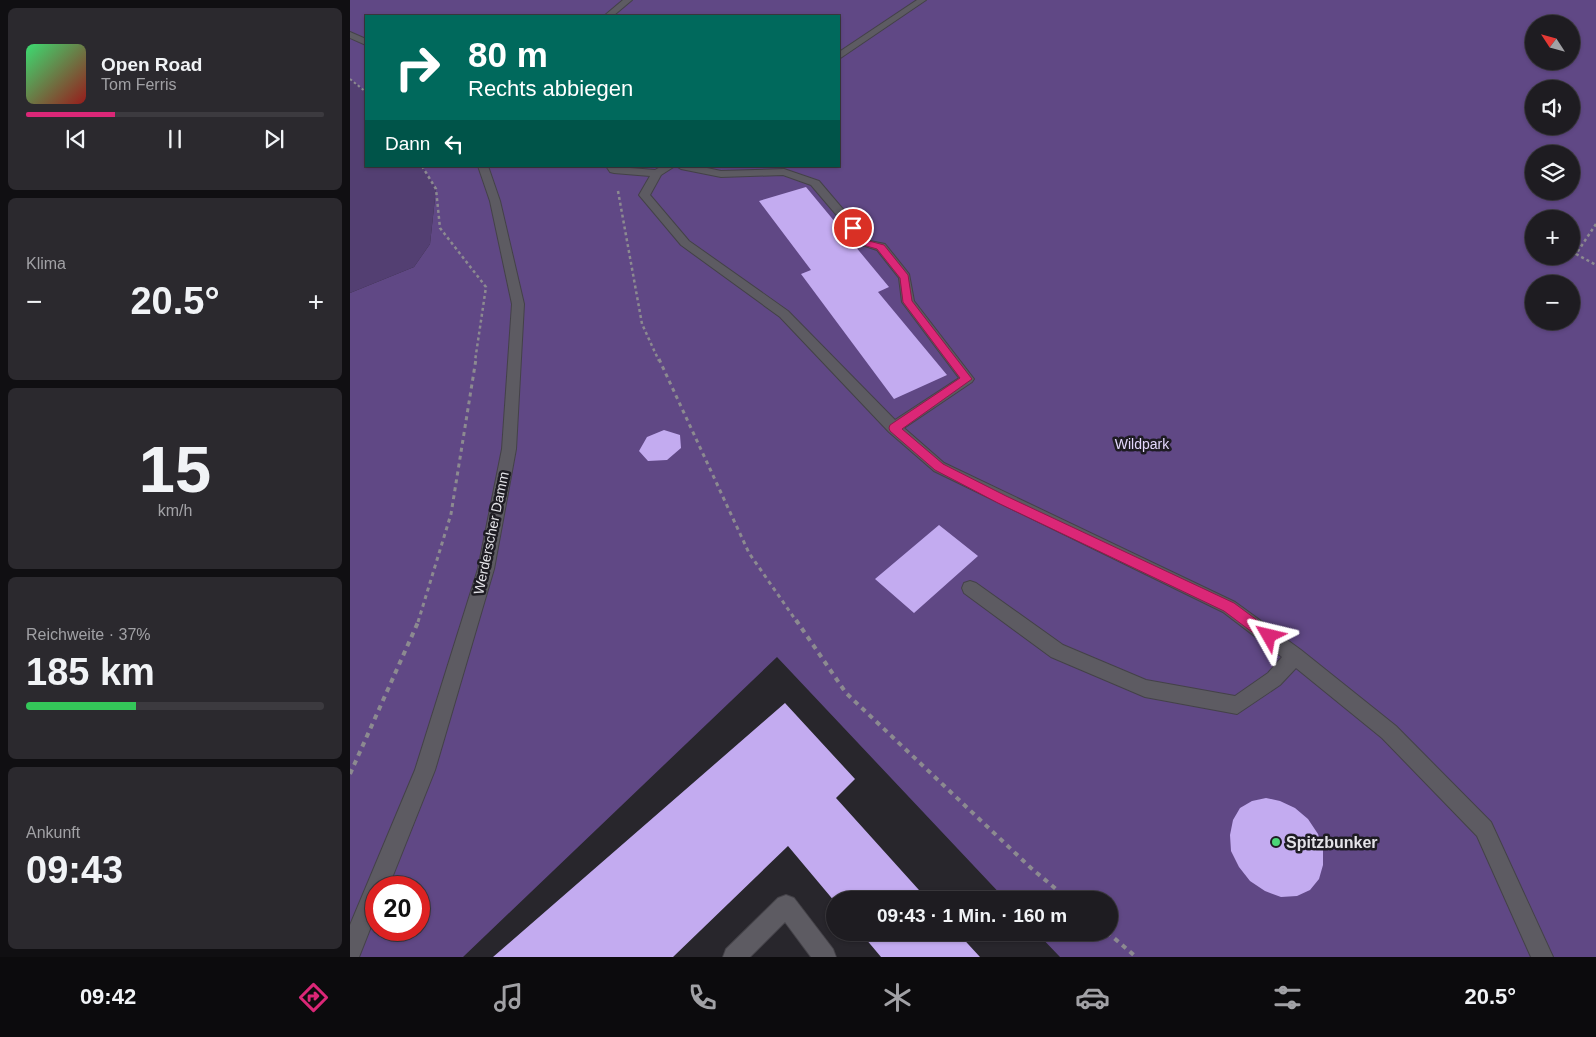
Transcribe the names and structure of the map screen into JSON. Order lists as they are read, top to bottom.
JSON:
{
  "streets": {
    "street": ["Werderscher Damm"]
  },
  "parks": ["Wildpark"],
  "places": ["Spitzbunker"],
  "north": "top left",
  "page": {
    "map_buttons": ["+", "−"],
    "turn": ["80 m", "Rechts abbiegen"],
    "song": ["Open Road", "Tom Ferris"],
    "then": "Dann",
    "tile": [
      "Klima",
      ["15", "km/h"],
      ["Reichweite · 37%", "185 km"],
      ["Ankunft", "09:43"]
    ],
    "heat": ["−", "20.5°", "+"],
    "limit": "20",
    "trip": "09:43 · 1 Min. · 160 m",
    "tabs": ["09:42", "20.5°"]
  }
}
